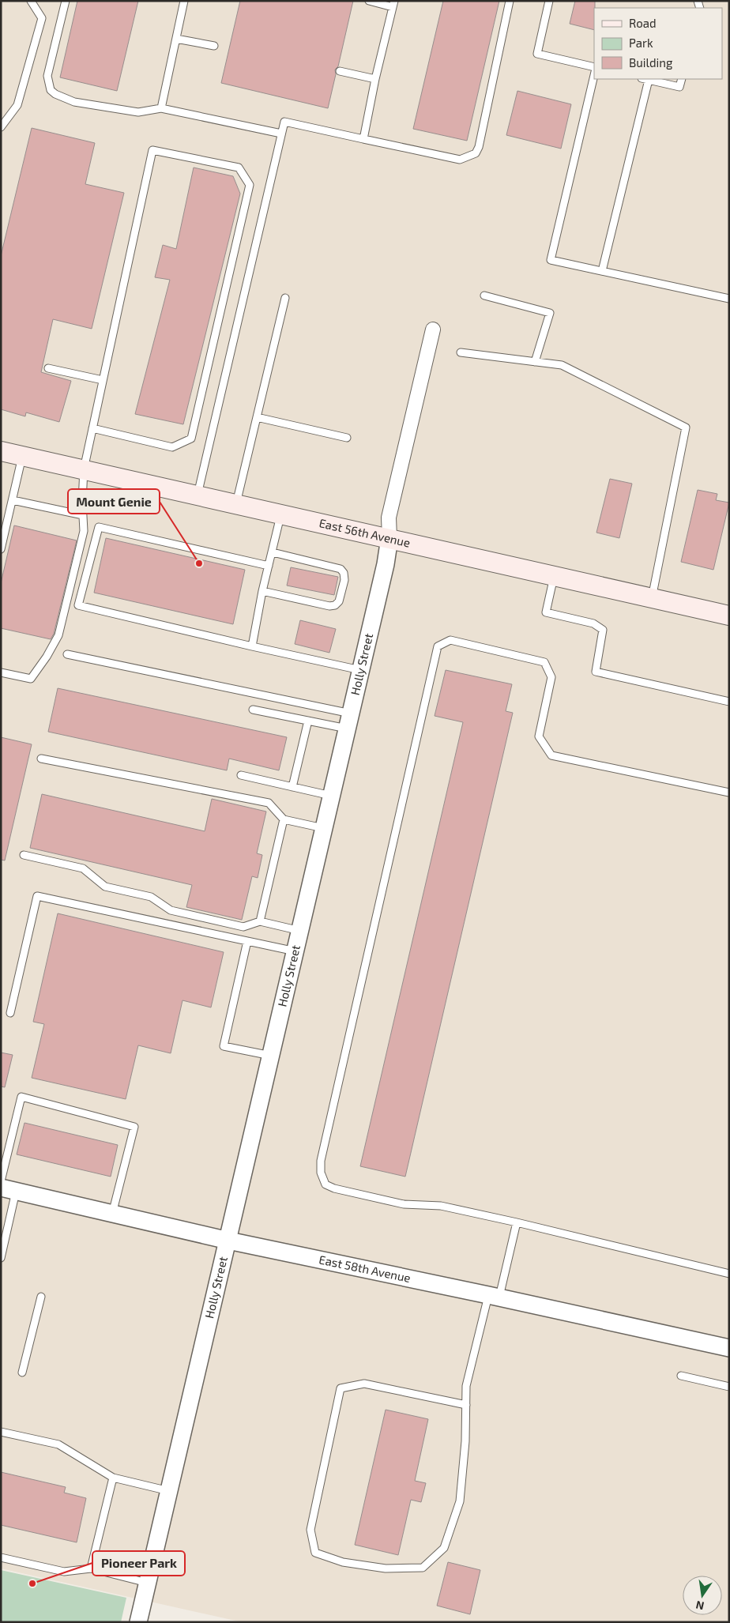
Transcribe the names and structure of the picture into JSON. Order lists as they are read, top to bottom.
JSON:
{
  "streets": {
    "main road": ["East 56th Avenue"],
    "street": ["Holly Street", "East 58th Avenue"]
  },
  "crossings": [
    ["East 56th Avenue", "Holly Street"],
    ["Holly Street", "East 58th Avenue"]
  ],
  "places": ["Mount Genie", "Pioneer Park"],
  "legend": ["Road", "Park", "Building"],
  "north": "bottom"
}
